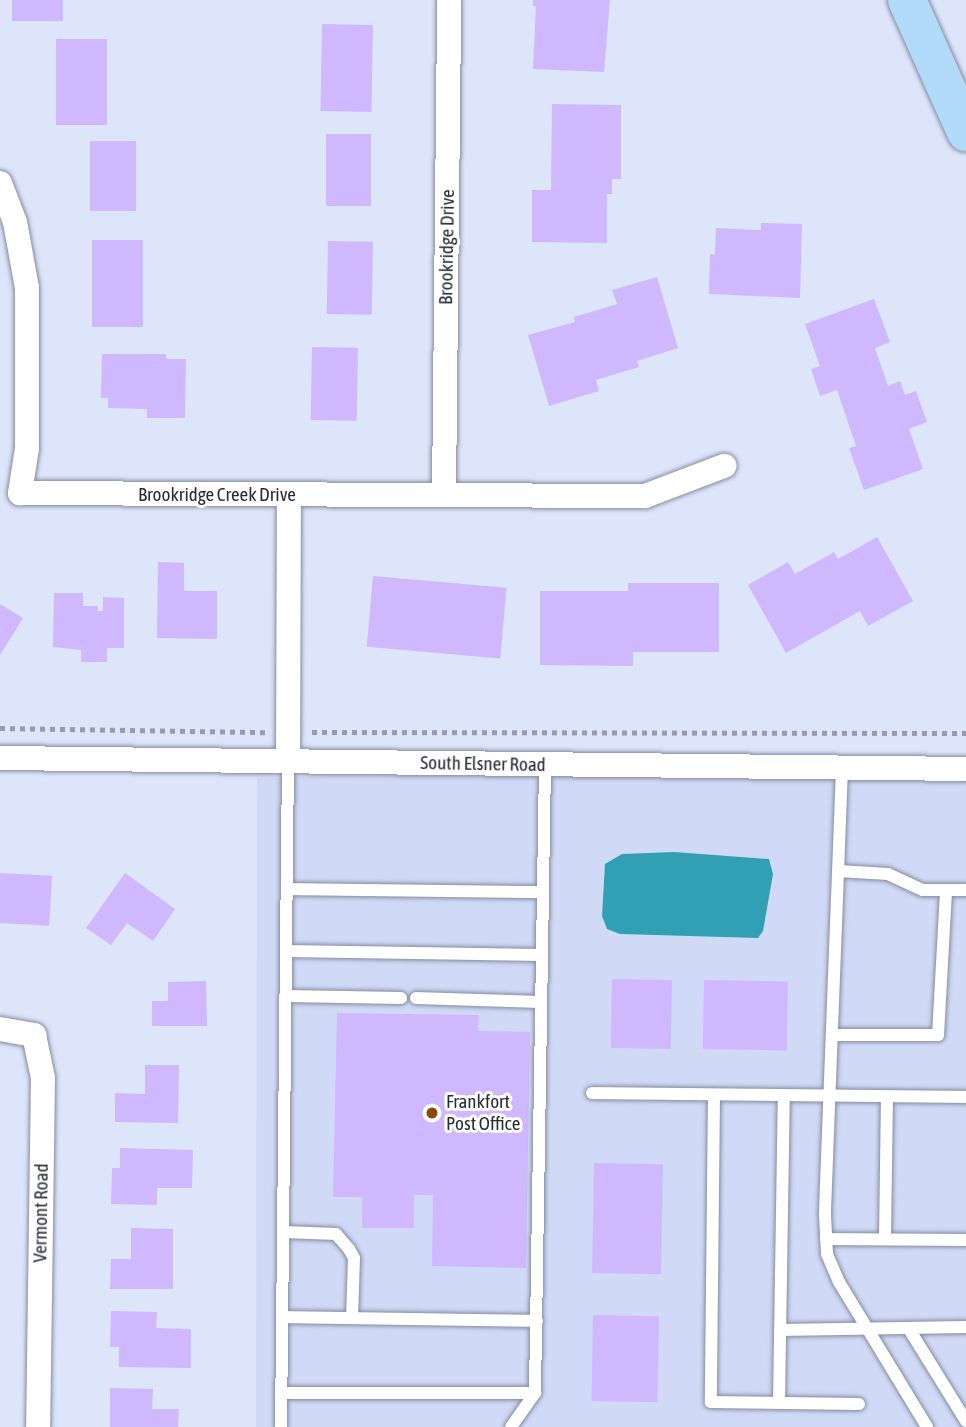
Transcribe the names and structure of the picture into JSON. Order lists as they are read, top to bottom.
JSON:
{
  "streets": {
    "street": [
      "Brookridge Drive",
      "Brookridge Creek Drive",
      "South Elsner Road",
      "Vermont Road"
    ]
  },
  "crossings": [
    ["Brookridge Drive", "Brookridge Creek Drive"]
  ],
  "places": ["Frankfort Post Office"]
}
